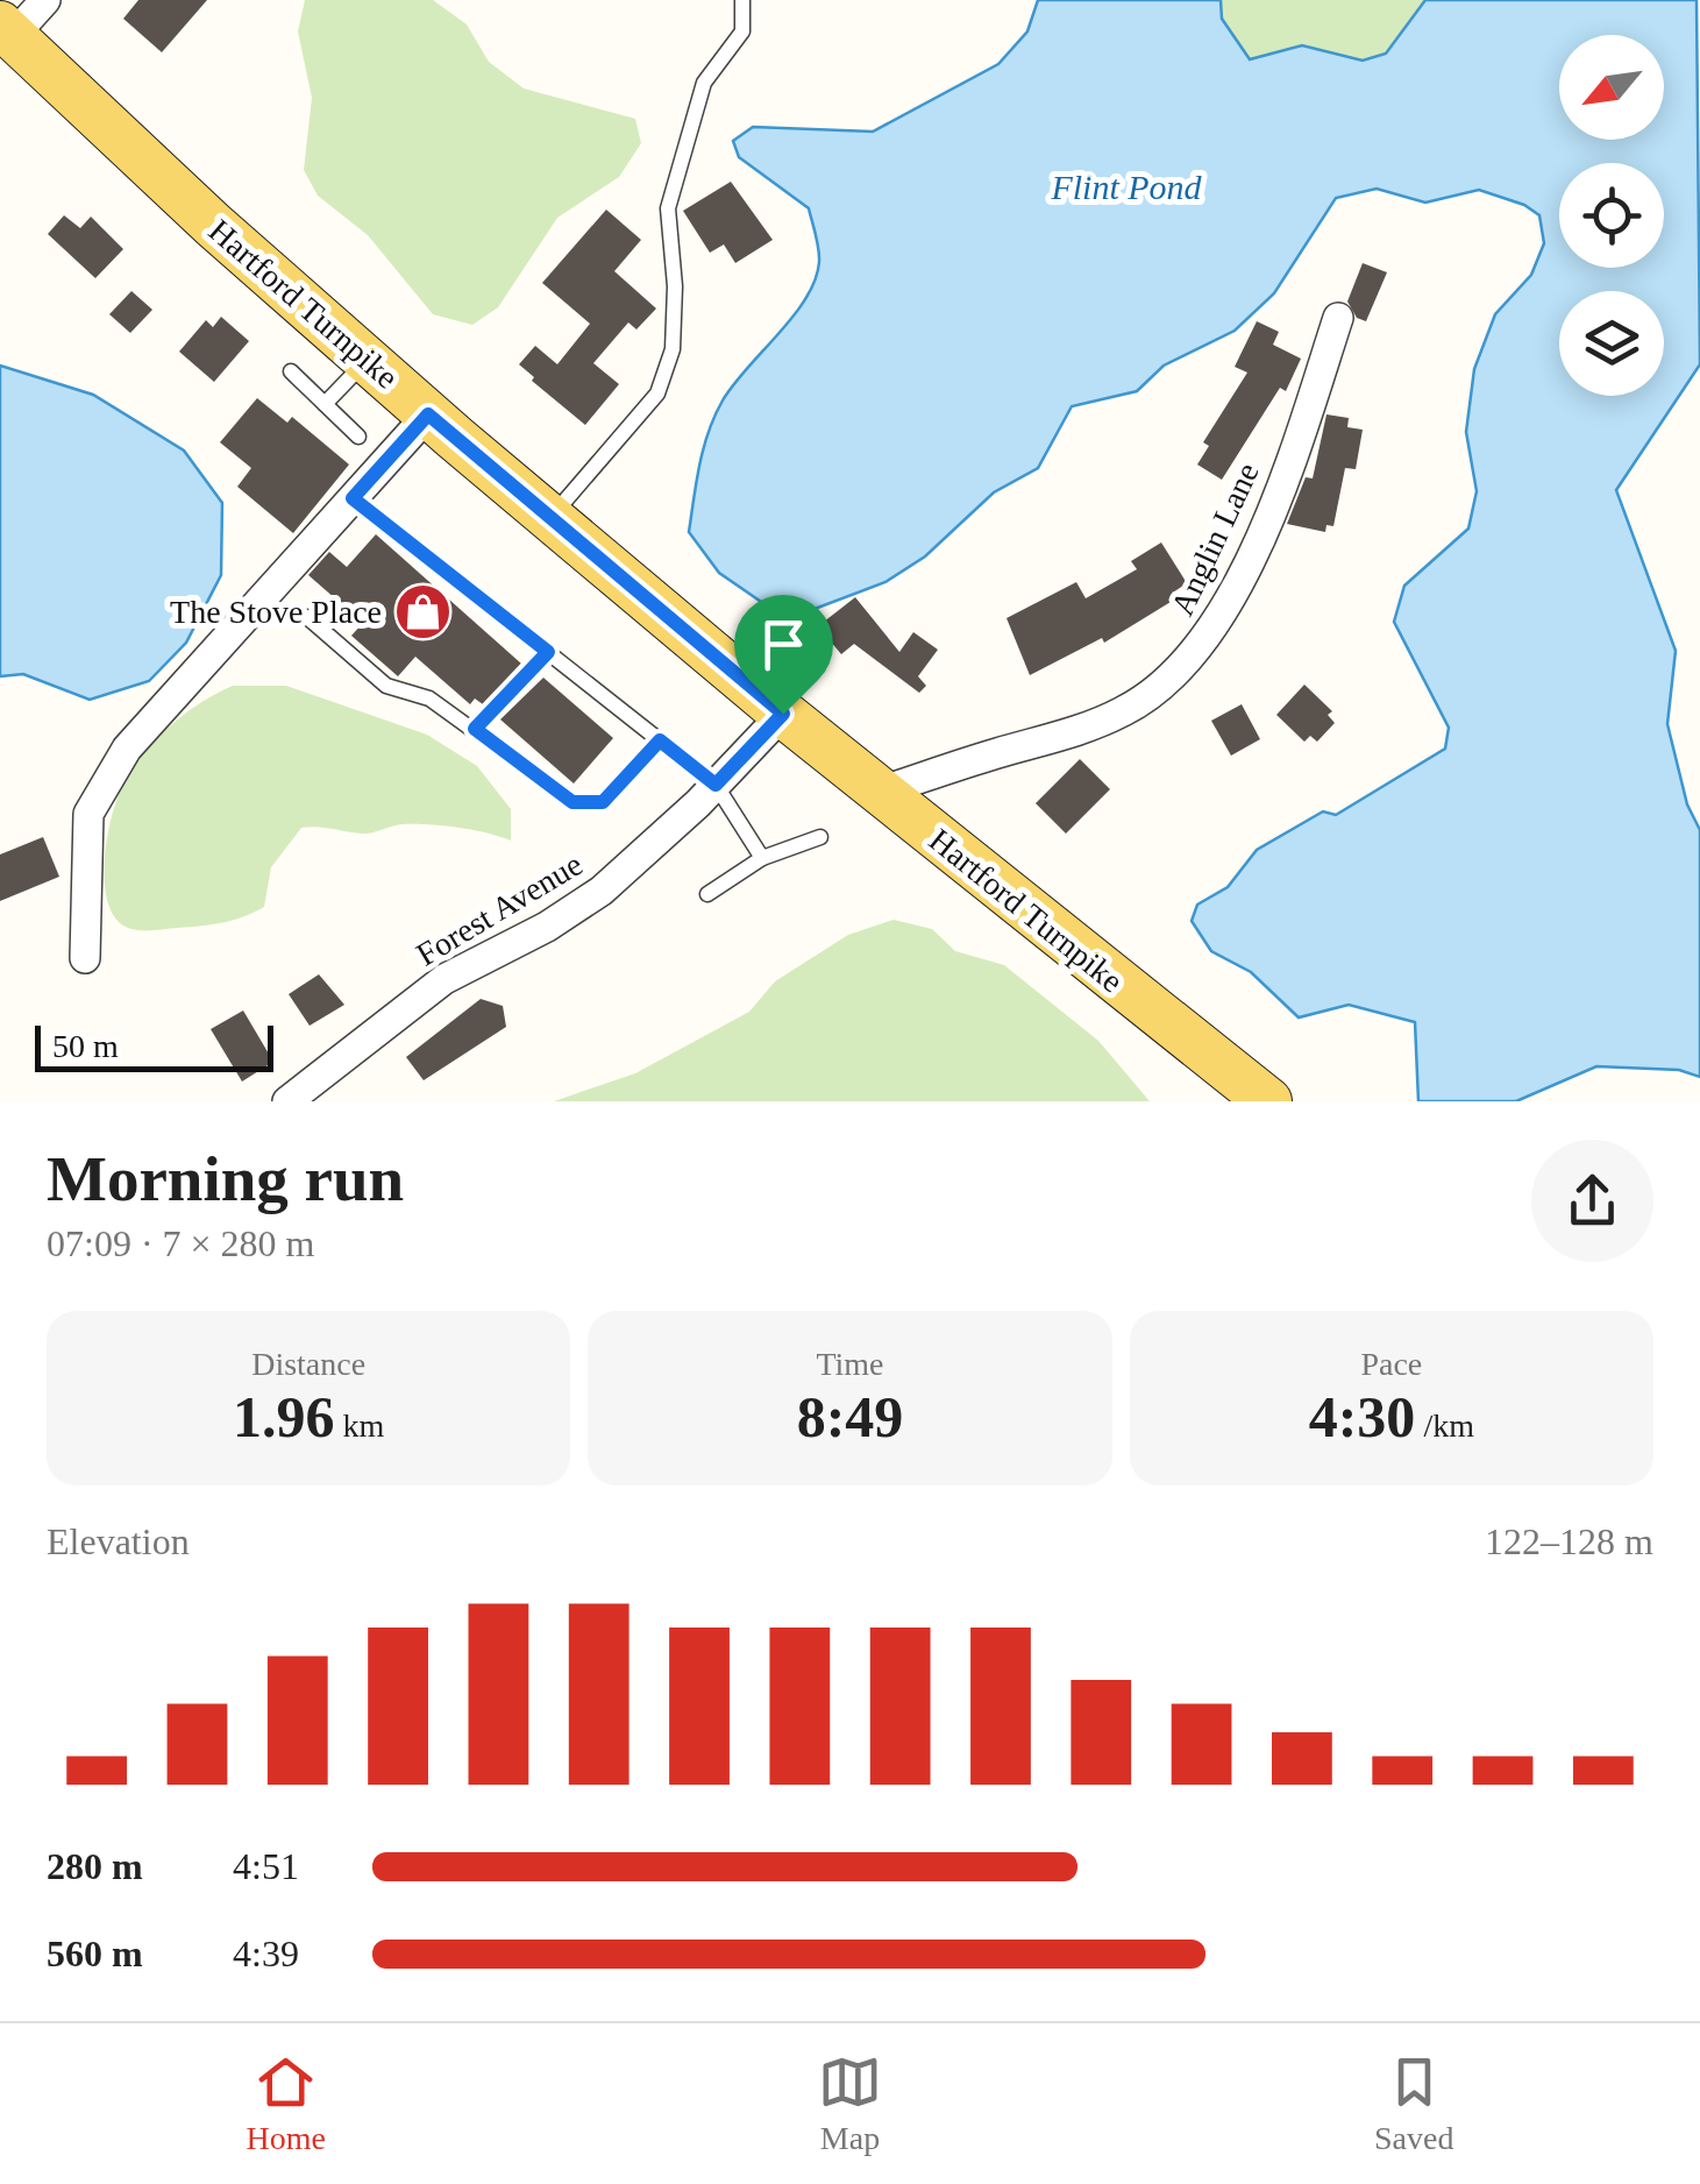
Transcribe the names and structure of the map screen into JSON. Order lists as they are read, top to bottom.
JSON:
{
  "streets": {
    "main road": ["Hartford Turnpike"],
    "street": ["Anglin Lane", "Forest Avenue"]
  },
  "crossings": [
    ["Hartford Turnpike", "Anglin Lane"],
    ["Hartford Turnpike", "Forest Avenue"]
  ],
  "water": ["Flint Pond"],
  "places": {
    "shop": ["The Stove Place"]
  },
  "scale_bar": "50 m",
  "north": "bottom left",
  "page": {
    "scale": "50 m",
    "heading": ["Morning run", "07:09 · 7 × 280 m"],
    "stats": [
      ["Distance", "1.96 km"],
      ["Time", "8:49"],
      ["Pace", "4:30 /km"]
    ],
    "chart": ["Elevation", "122–128 m"],
    "list": [
      {
        "name": "280 m",
        "note": "4:51"
      },
      {
        "name": "560 m",
        "note": "4:39"
      }
    ],
    "tabs": ["Home", "Map", "Saved"]
  }
}
